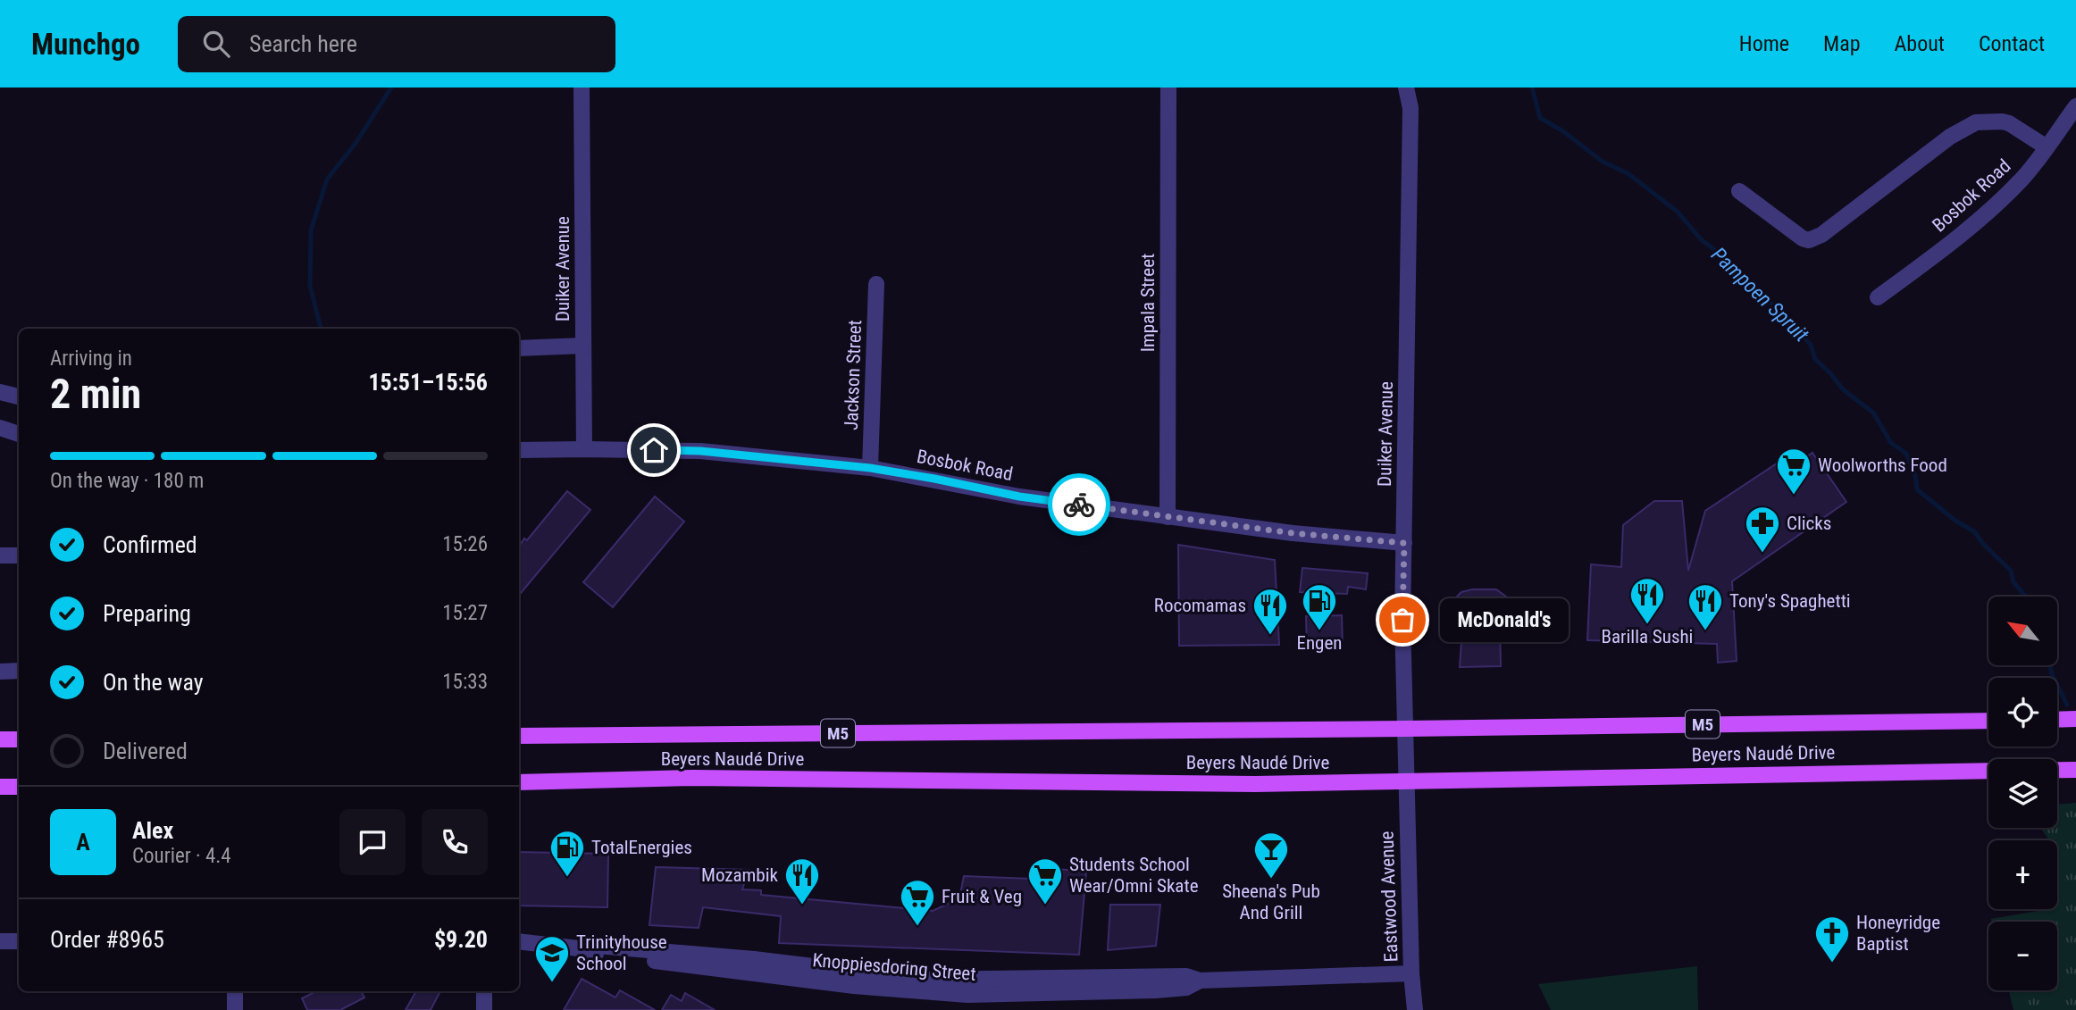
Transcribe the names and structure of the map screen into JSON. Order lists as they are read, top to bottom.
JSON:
{
  "streets": {
    "main road": ["M5", "Beyers Naudé Drive"],
    "street": [
      "Bosbok Road",
      "Duiker Avenue",
      "Impala Street",
      "Jackson Street",
      "Eastwood Avenue",
      "Knoppiesdoring Street"
    ]
  },
  "crossings": [
    ["Bosbok Road", "Duiker Avenue"],
    ["Bosbok Road", "Impala Street"],
    ["Bosbok Road", "Jackson Street"],
    ["Duiker Avenue", "Beyers Naudé Drive"],
    ["Duiker Avenue", "Eastwood Avenue"],
    ["Beyers Naudé Drive", "Eastwood Avenue"],
    ["Eastwood Avenue", "Knoppiesdoring Street"]
  ],
  "water": ["Pampoen Spruit"],
  "places": {
    "supermarket": ["Woolworths Food", "Students School Wear/Omni Skate", "Fruit & Veg"],
    "pharmacy": ["Clicks"],
    "other": ["McDonald's"],
    "restaurant": [
      "Barilla Sushi",
      "Tony's Spaghetti",
      "Rocomamas",
      "Mozambik"
    ],
    "fuel station": ["Engen", "TotalEnergies"],
    "bar": ["Sheena's Pub And Grill"],
    "church": ["Honeyridge Baptist"],
    "school or university": ["Trinityhouse School"]
  },
  "north": "top left",
  "page": {
    "header": "Munchgo",
    "search": "Search here",
    "nav": [
      "Home",
      "Map",
      "About",
      "Contact"
    ],
    "heading": ["2 min", "Arriving in", "15:51–15:56"],
    "panel": [
      "Alex",
      "Courier · 4.4",
      "Order #8965",
      "$9.20"
    ],
    "bar": "On the way · 180 m",
    "list": [
      ["Confirmed", "15:26"],
      ["Preparing", "15:27"],
      ["On the way", "15:33"],
      "Delivered"
    ],
    "map_buttons": ["+", "−"],
    "bubble": "McDonald's",
    "round": "A"
  }
}
